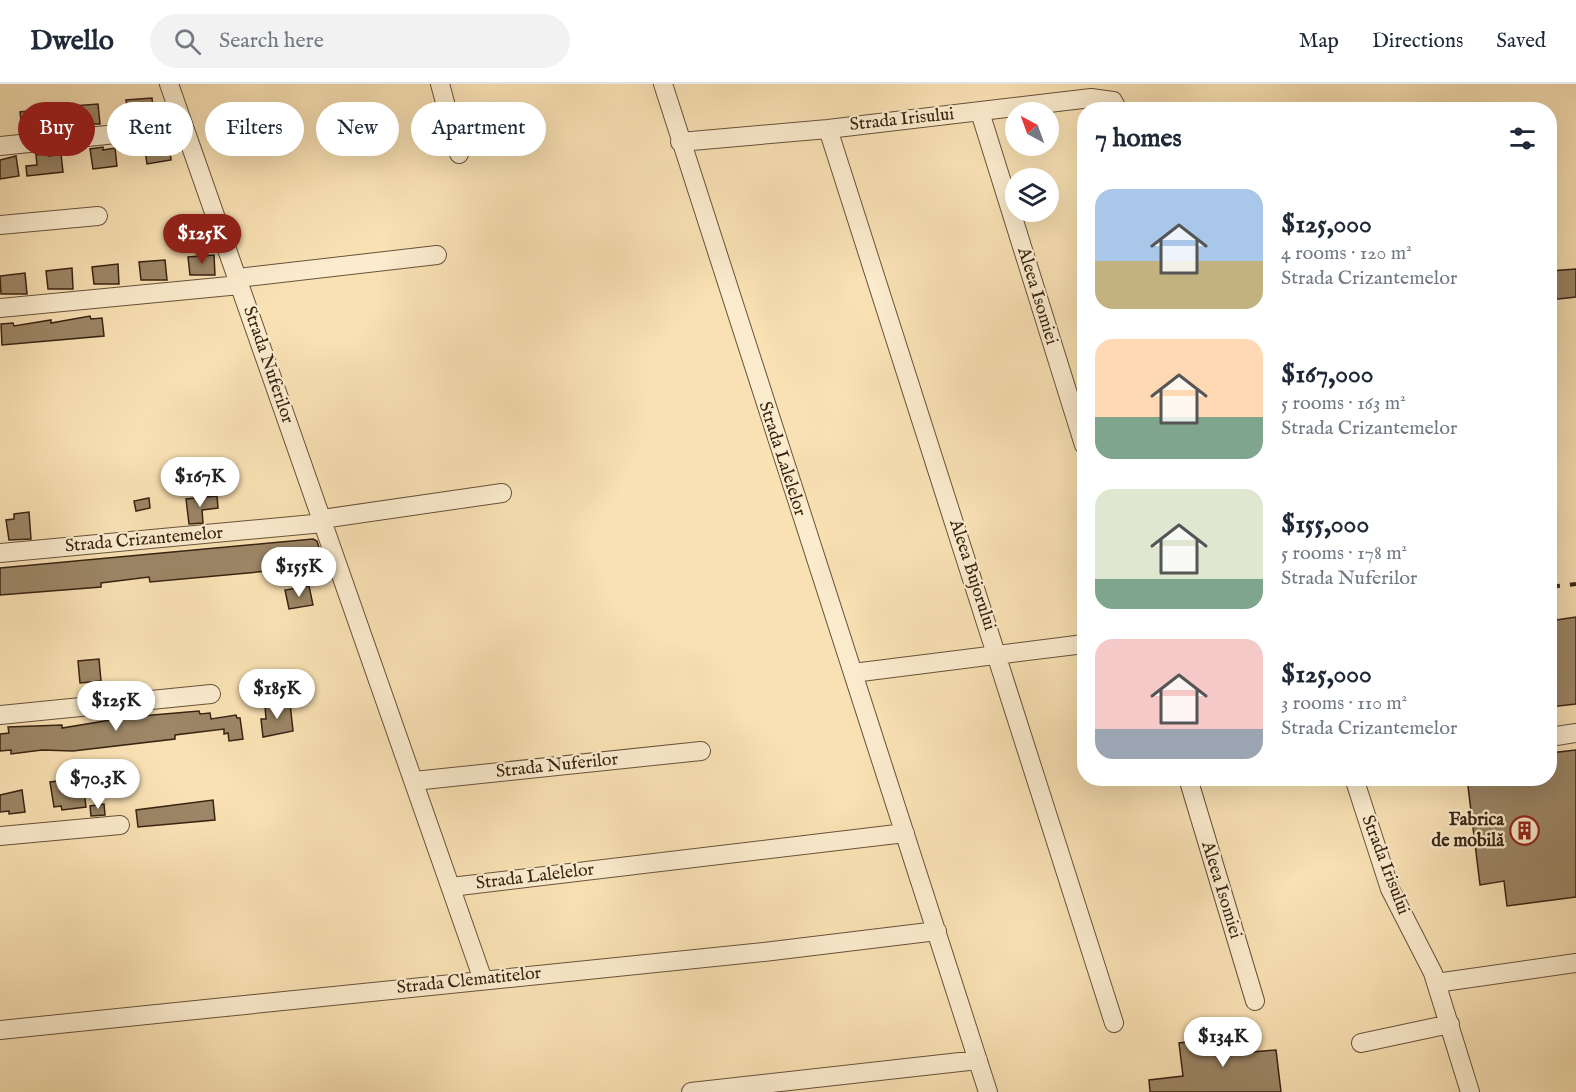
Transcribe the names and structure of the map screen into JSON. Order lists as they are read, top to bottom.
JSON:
{
  "streets": {
    "street": [
      "Strada Irisului",
      "Aleea Isomiei",
      "Strada Nuferilor",
      "Strada Lalelelor",
      "Strada Crizantemelor",
      "Aleea Bujorului",
      "Strada Clematitelor"
    ]
  },
  "crossings": [
    ["Strada Irisului", "Aleea Isomiei"],
    ["Strada Irisului", "Strada Lalelelor"],
    ["Strada Irisului", "Aleea Bujorului"],
    ["Strada Nuferilor", "Strada Lalelelor"],
    ["Strada Nuferilor", "Strada Crizantemelor"],
    ["Strada Nuferilor", "Strada Clematitelor"],
    ["Strada Lalelelor", "Strada Clematitelor"]
  ],
  "places": {
    "building": ["Fabrica de mobilă"]
  },
  "north": "top left",
  "page": {
    "header": "Dwello",
    "search": "Search here",
    "nav": ["Map", "Directions", "Saved"],
    "chip": [
      "Buy",
      "Rent",
      "Filters",
      "New",
      "Apartment"
    ],
    "heading": "7 homes",
    "list": [
      {
        "name": "$125,000",
        "note": "4 rooms · 120 m² · Strada Crizantemelor"
      },
      {
        "name": "$167,000",
        "note": "5 rooms · 163 m² · Strada Crizantemelor"
      },
      {
        "name": "$155,000",
        "note": "5 rooms · 178 m² · Strada Nuferilor"
      },
      {
        "name": "$125,000",
        "note": "3 rooms · 110 m² · Strada Crizantemelor"
      }
    ],
    "price": [
      "$125K",
      "$167K",
      "$155K",
      "$185K",
      "$125K",
      "$70.3K",
      "$134K"
    ]
  }
}
